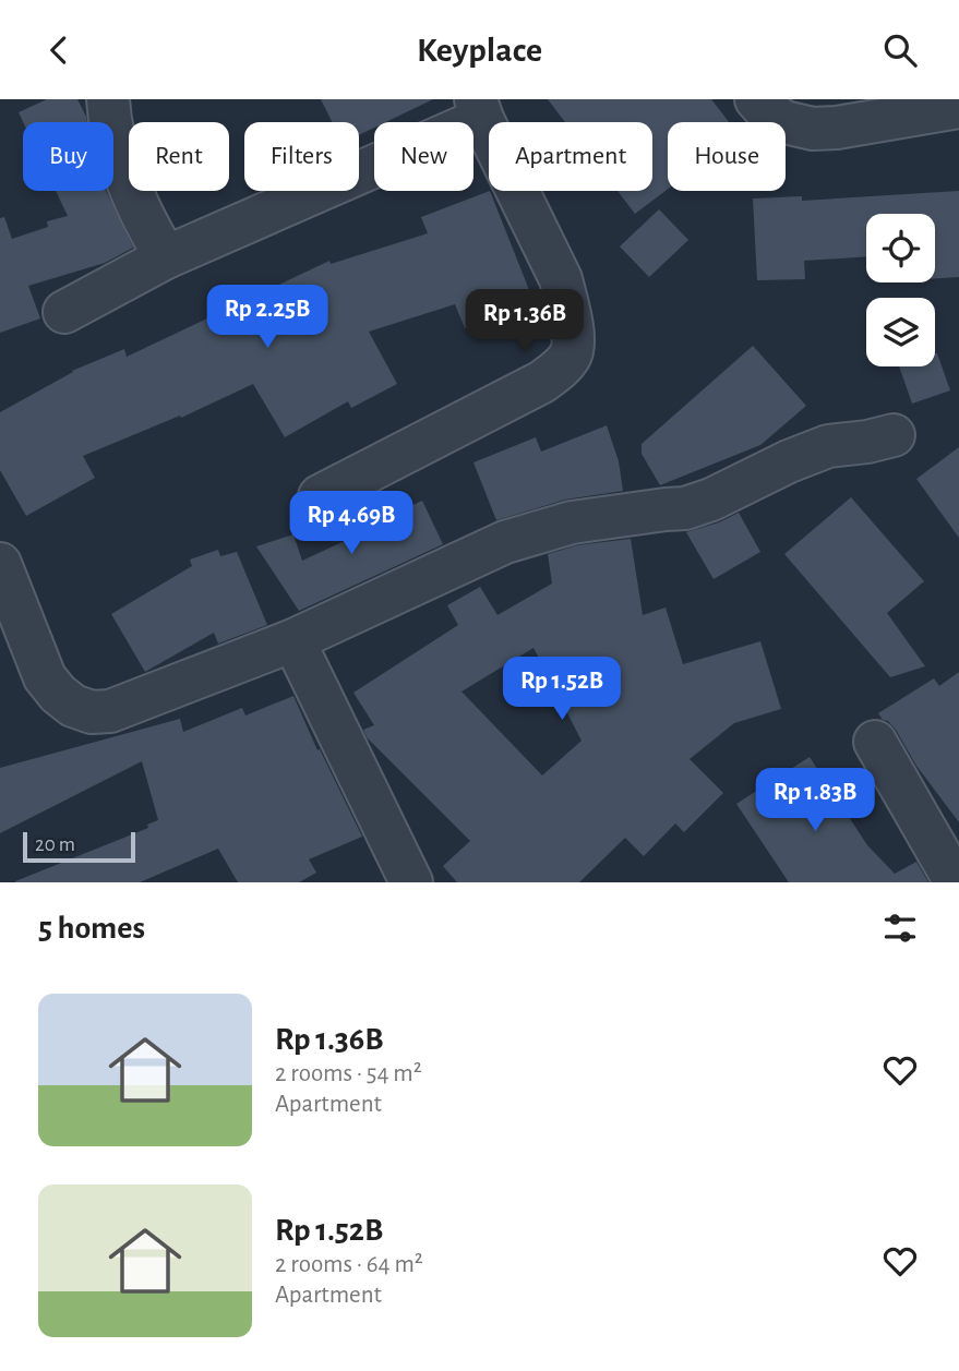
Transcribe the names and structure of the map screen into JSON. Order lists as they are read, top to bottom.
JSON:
{
  "scale_bar": "20 m",
  "page": {
    "header": "Keyplace",
    "chip": [
      "Buy",
      "Rent",
      "Filters",
      "New",
      "Apartment",
      "House"
    ],
    "price": [
      "Rp 2.25B",
      "Rp 1.36B",
      "Rp 4.69B",
      "Rp 1.52B",
      "Rp 1.83B"
    ],
    "scale": "20 m",
    "heading": "5 homes",
    "list": [
      {
        "name": "Rp 1.36B",
        "note": "2 rooms · 54 m² · Apartment"
      },
      {
        "name": "Rp 1.52B",
        "note": "2 rooms · 64 m² · Apartment"
      }
    ]
  }
}
